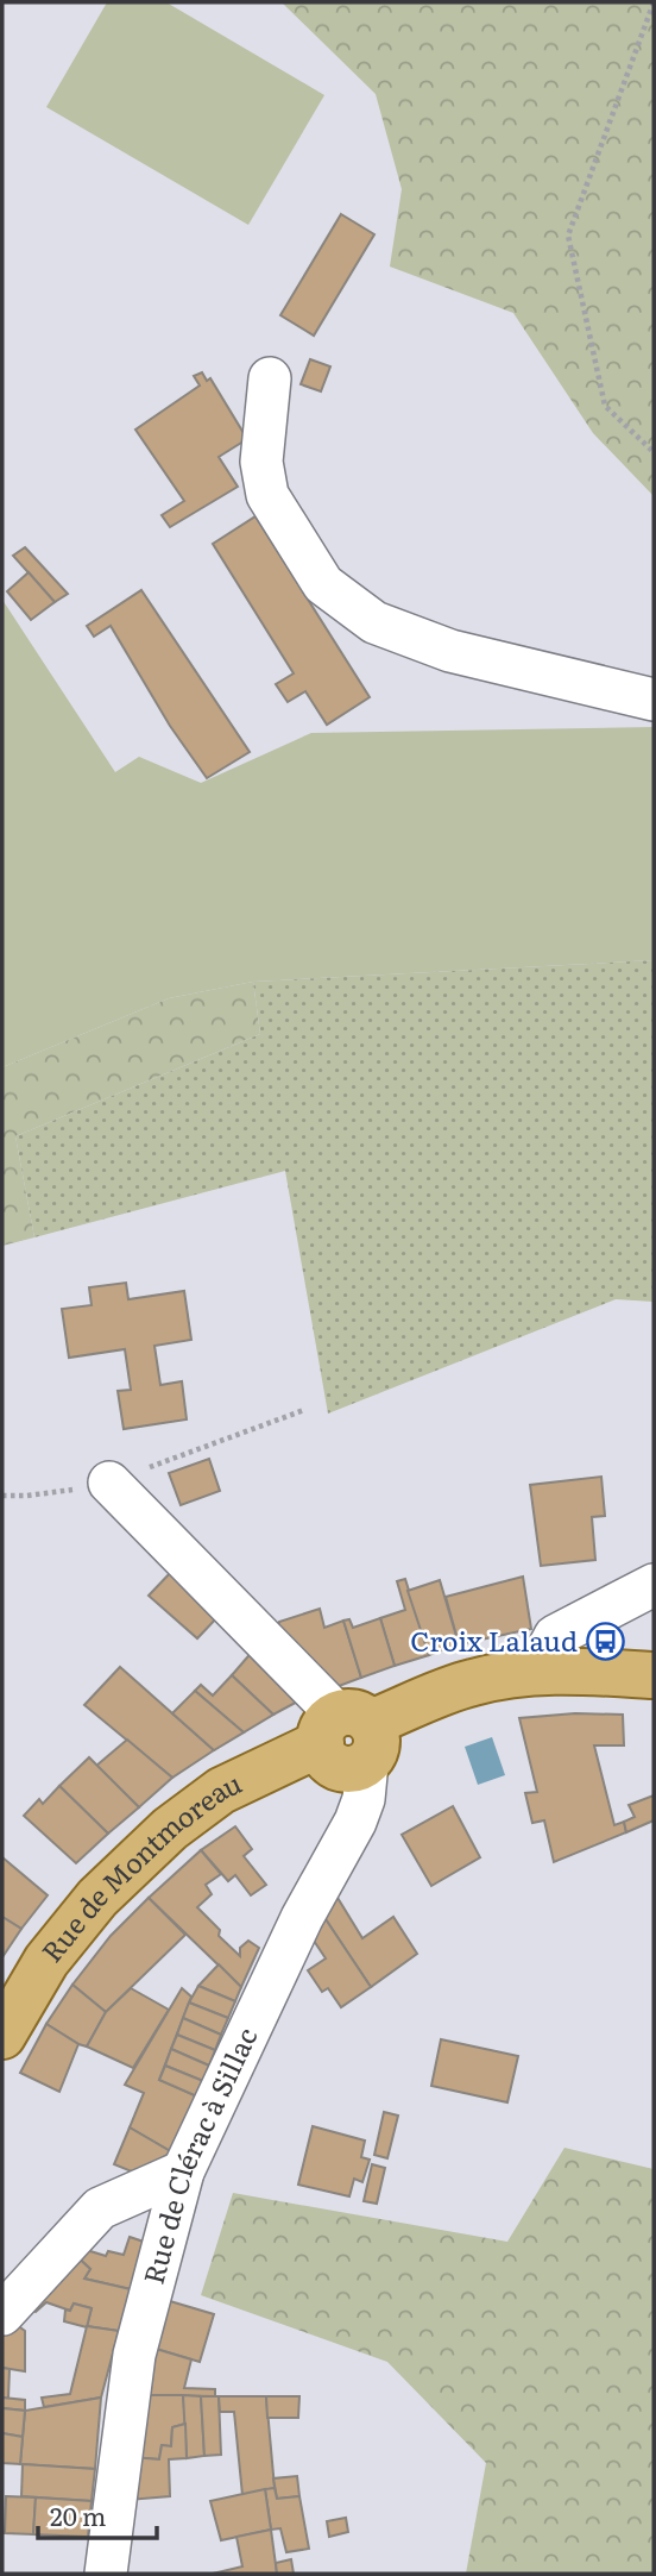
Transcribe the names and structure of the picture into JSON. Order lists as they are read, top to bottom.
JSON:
{
  "streets": {
    "main road": ["Rue de Montmoreau"],
    "street": ["Rue de Clérac à Sillac"]
  },
  "crossings": [
    ["Rue de Montmoreau", "Rue de Clérac à Sillac"]
  ],
  "places": {
    "bus stop": ["Croix Lalaud"]
  },
  "scale_bar": "20 m"
}
